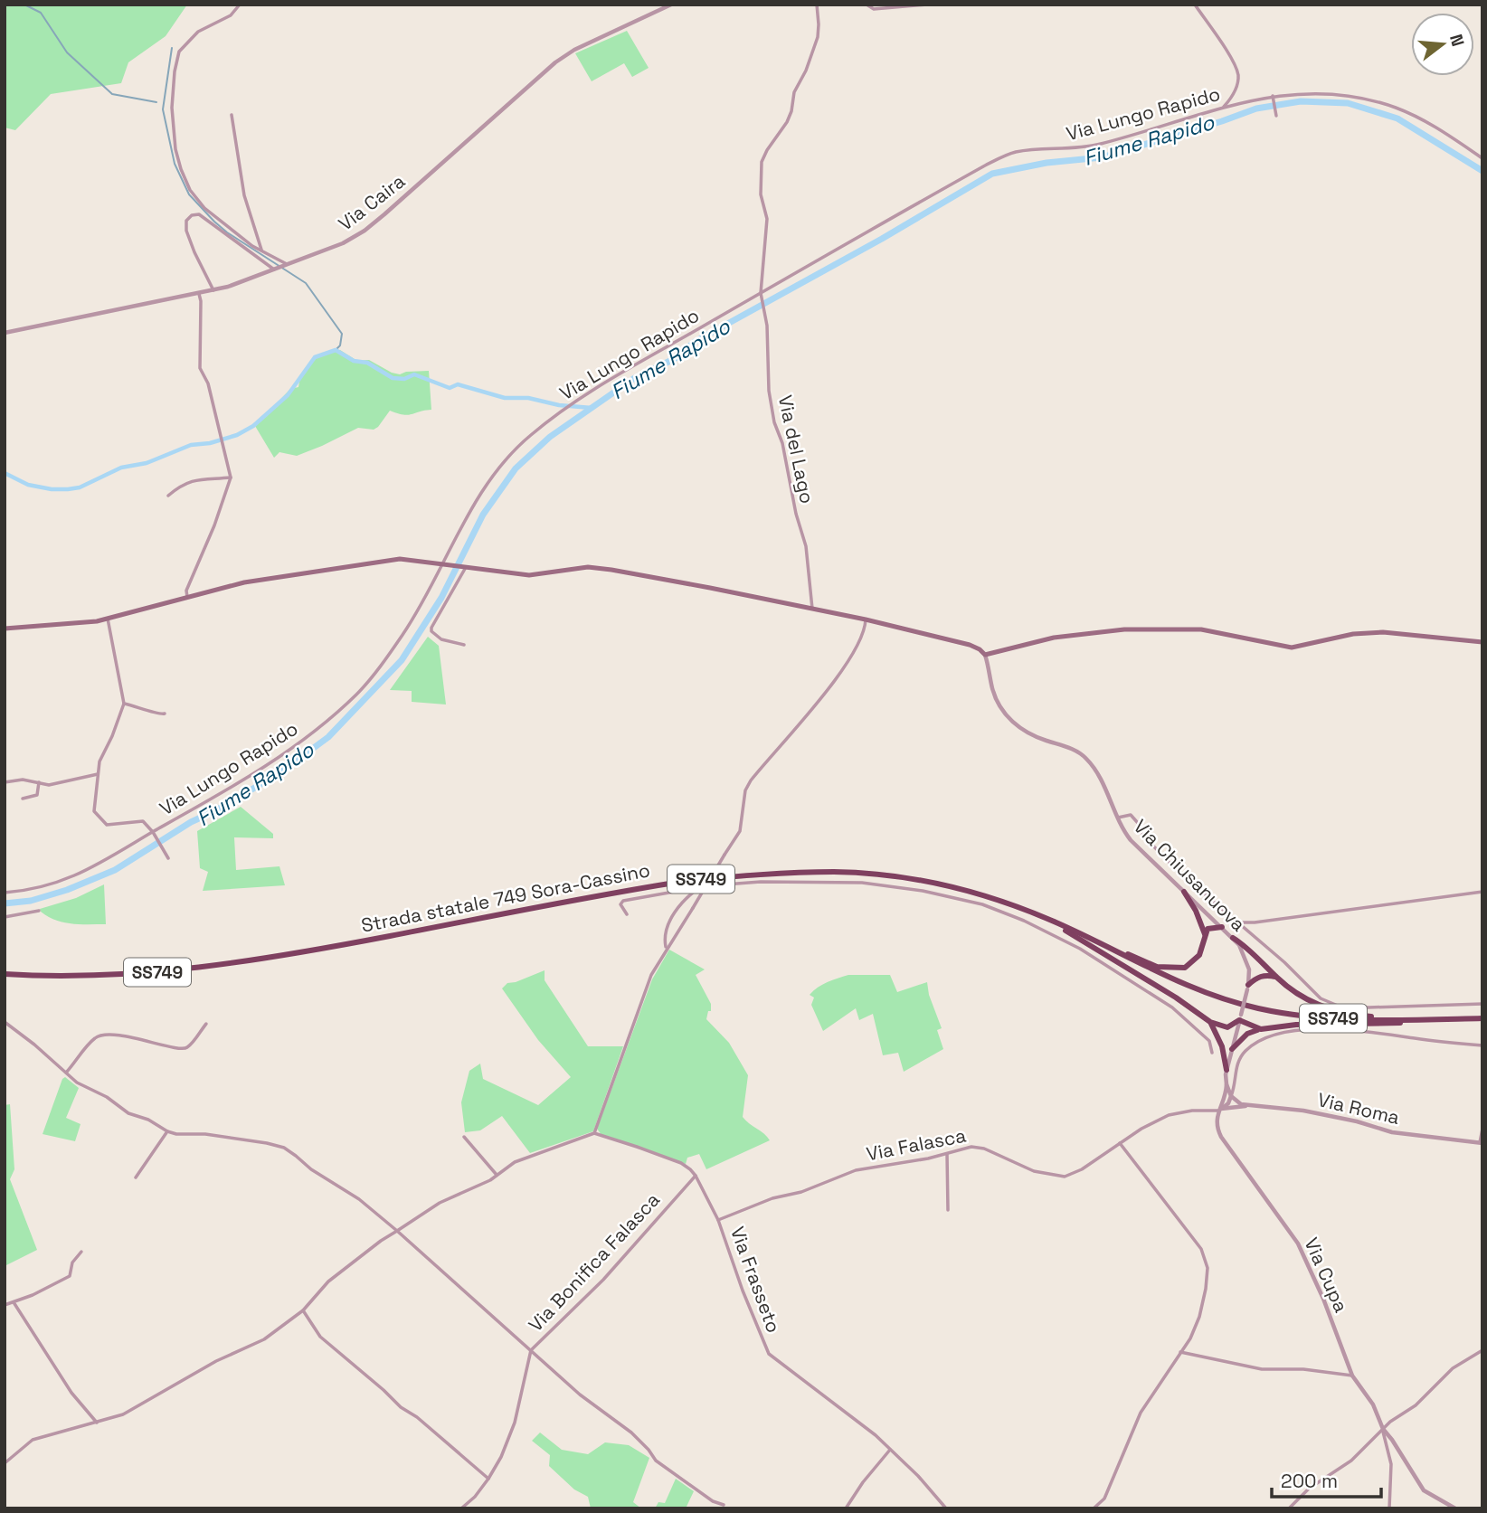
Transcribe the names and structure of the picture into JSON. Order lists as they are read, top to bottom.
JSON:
{
  "streets": {
    "highway": ["SS749", "Strada statale 749 Sora-Cassino"],
    "street": [
      "Via Lungo Rapido",
      "Via Caira",
      "Via del Lago",
      "Via Chiusanuova",
      "Via Roma",
      "Via Falasca",
      "Via Bonifica Falasca",
      "Via Cupa",
      "Via Frasseto"
    ]
  },
  "crossings": [
    ["Via Lungo Rapido", "Via del Lago"],
    ["Via Falasca", "Via Cupa"],
    ["Via Falasca", "Via Frasseto"],
    ["Via Bonifica Falasca", "Via Frasseto"]
  ],
  "water": ["Fiume Rapido"],
  "scale_bar": "200 m",
  "north": "right"
}
